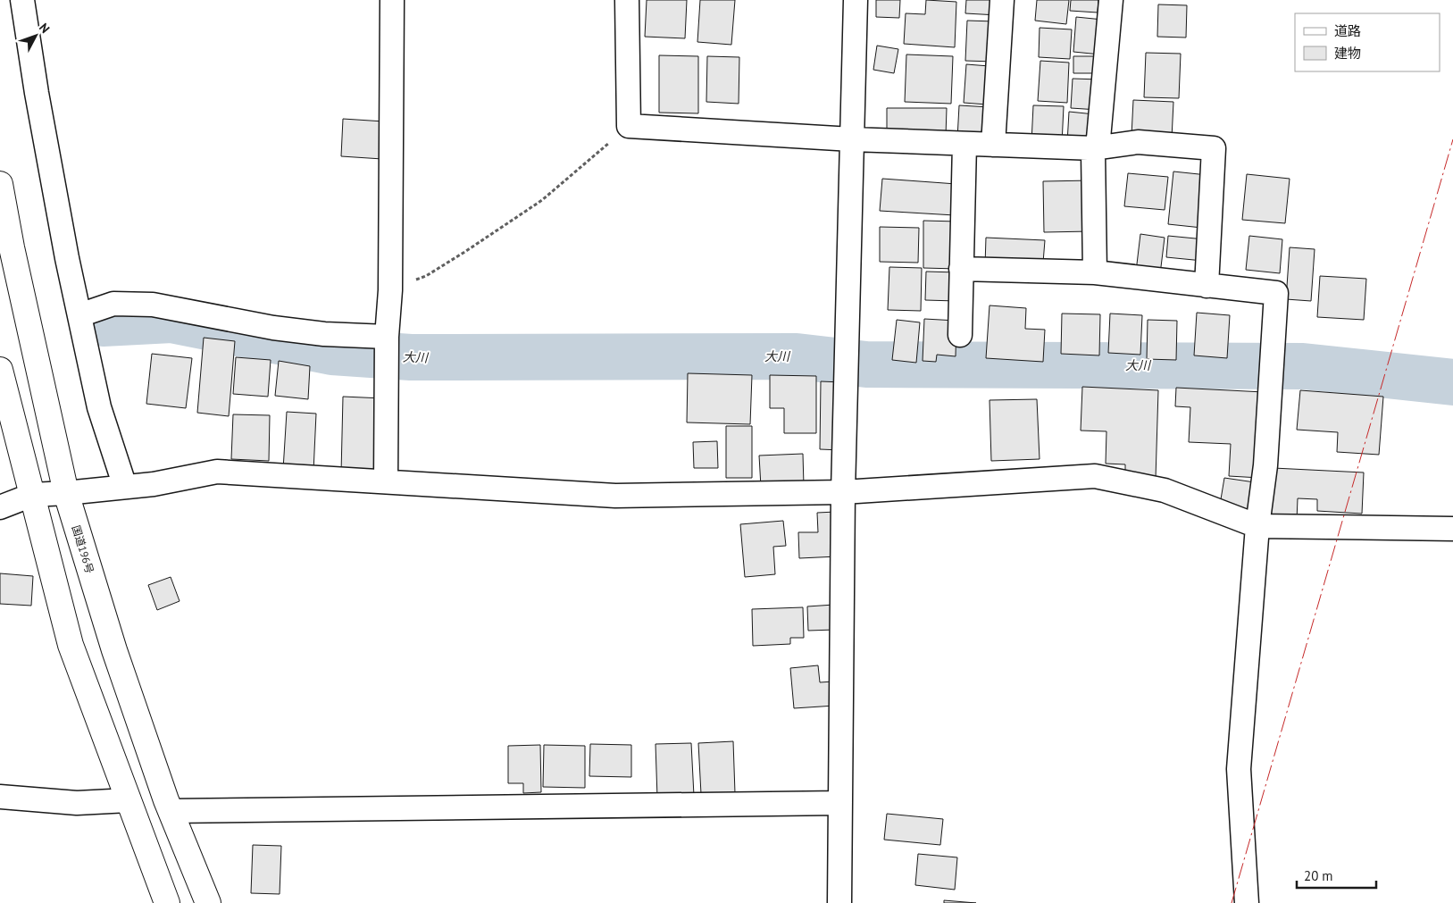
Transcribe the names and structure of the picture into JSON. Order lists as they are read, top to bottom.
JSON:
{
  "streets": {
    "highway": ["国道196号"]
  },
  "water": ["大川"],
  "legend": ["道路", "建物"],
  "scale_bar": "20 m",
  "north": "top right"
}
